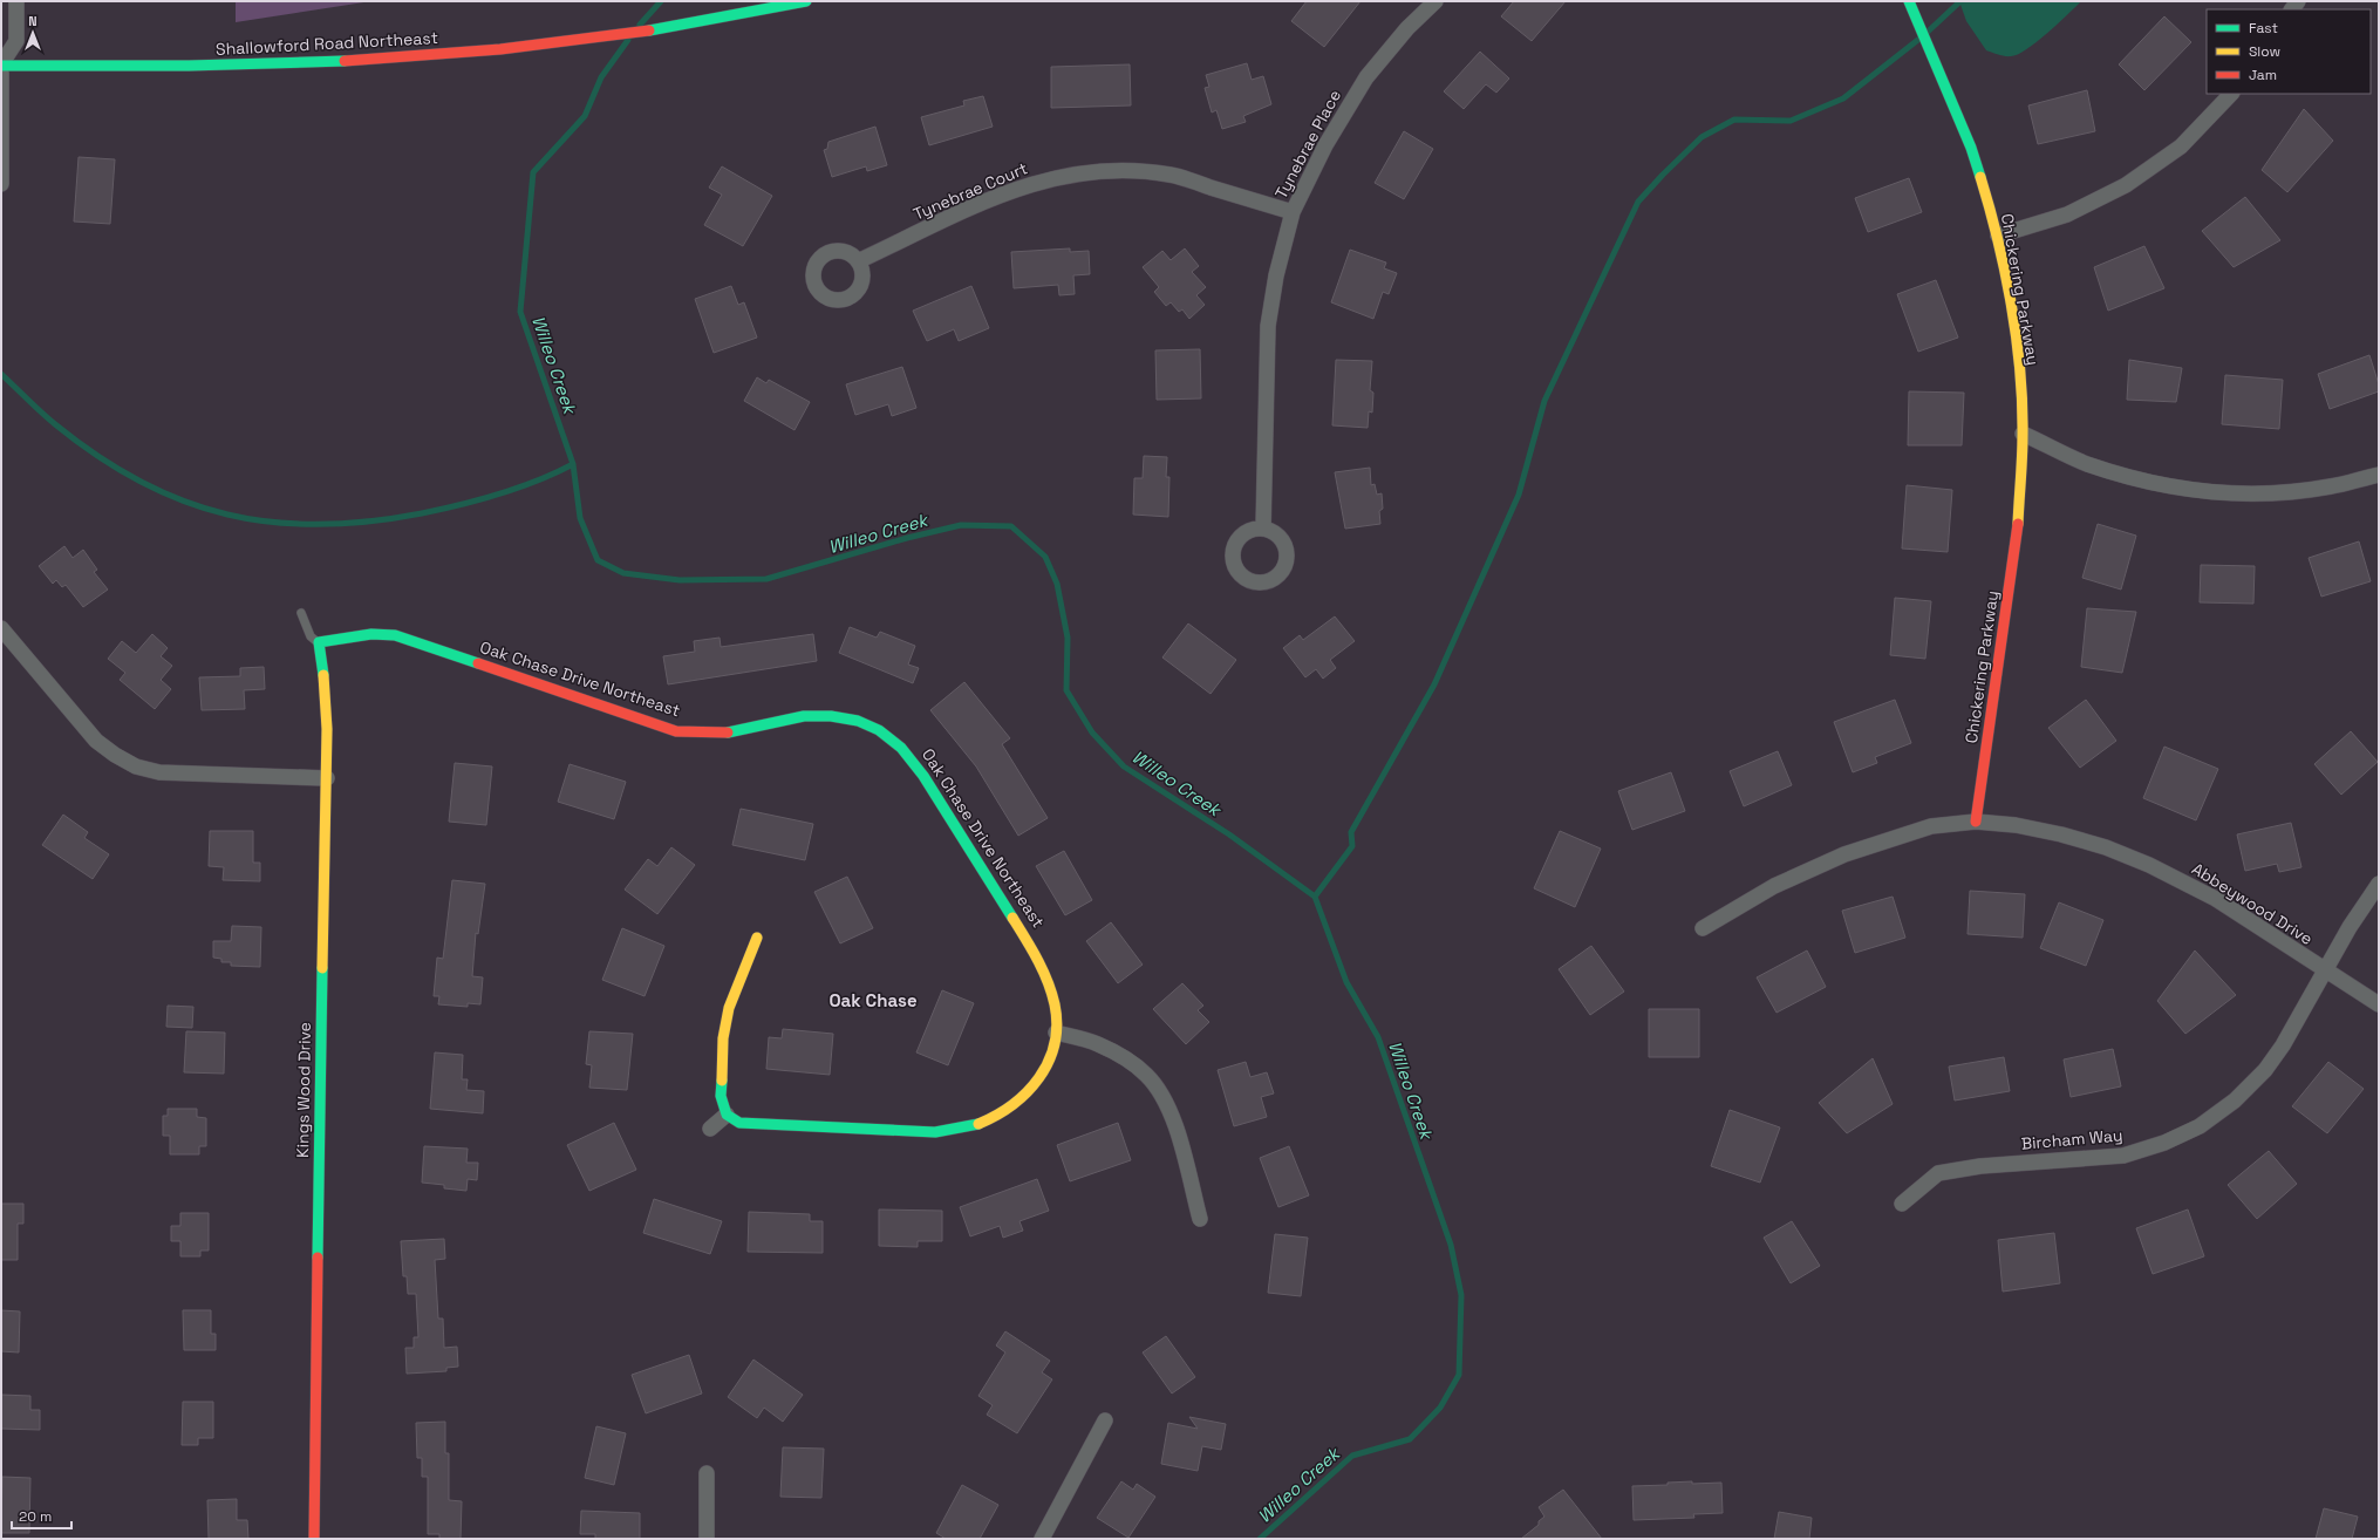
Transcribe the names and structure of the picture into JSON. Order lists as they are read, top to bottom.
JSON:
{
  "streets": {
    "street": [
      "Shallowford Road Northeast",
      "Tynebrae Place",
      "Tynebrae Court",
      "Chickering Parkway",
      "Oak Chase Drive Northeast",
      "Abbeywood Drive",
      "Kings Wood Drive",
      "Bircham Way"
    ]
  },
  "crossings": [
    ["Tynebrae Place", "Tynebrae Court"],
    ["Chickering Parkway", "Abbeywood Drive"],
    ["Oak Chase Drive Northeast", "Kings Wood Drive"],
    ["Abbeywood Drive", "Bircham Way"]
  ],
  "districts": ["Oak Chase"],
  "water": ["Willeo Creek"],
  "legend": ["Fast", "Slow", "Jam"],
  "scale_bar": "20 m",
  "north": "top"
}
